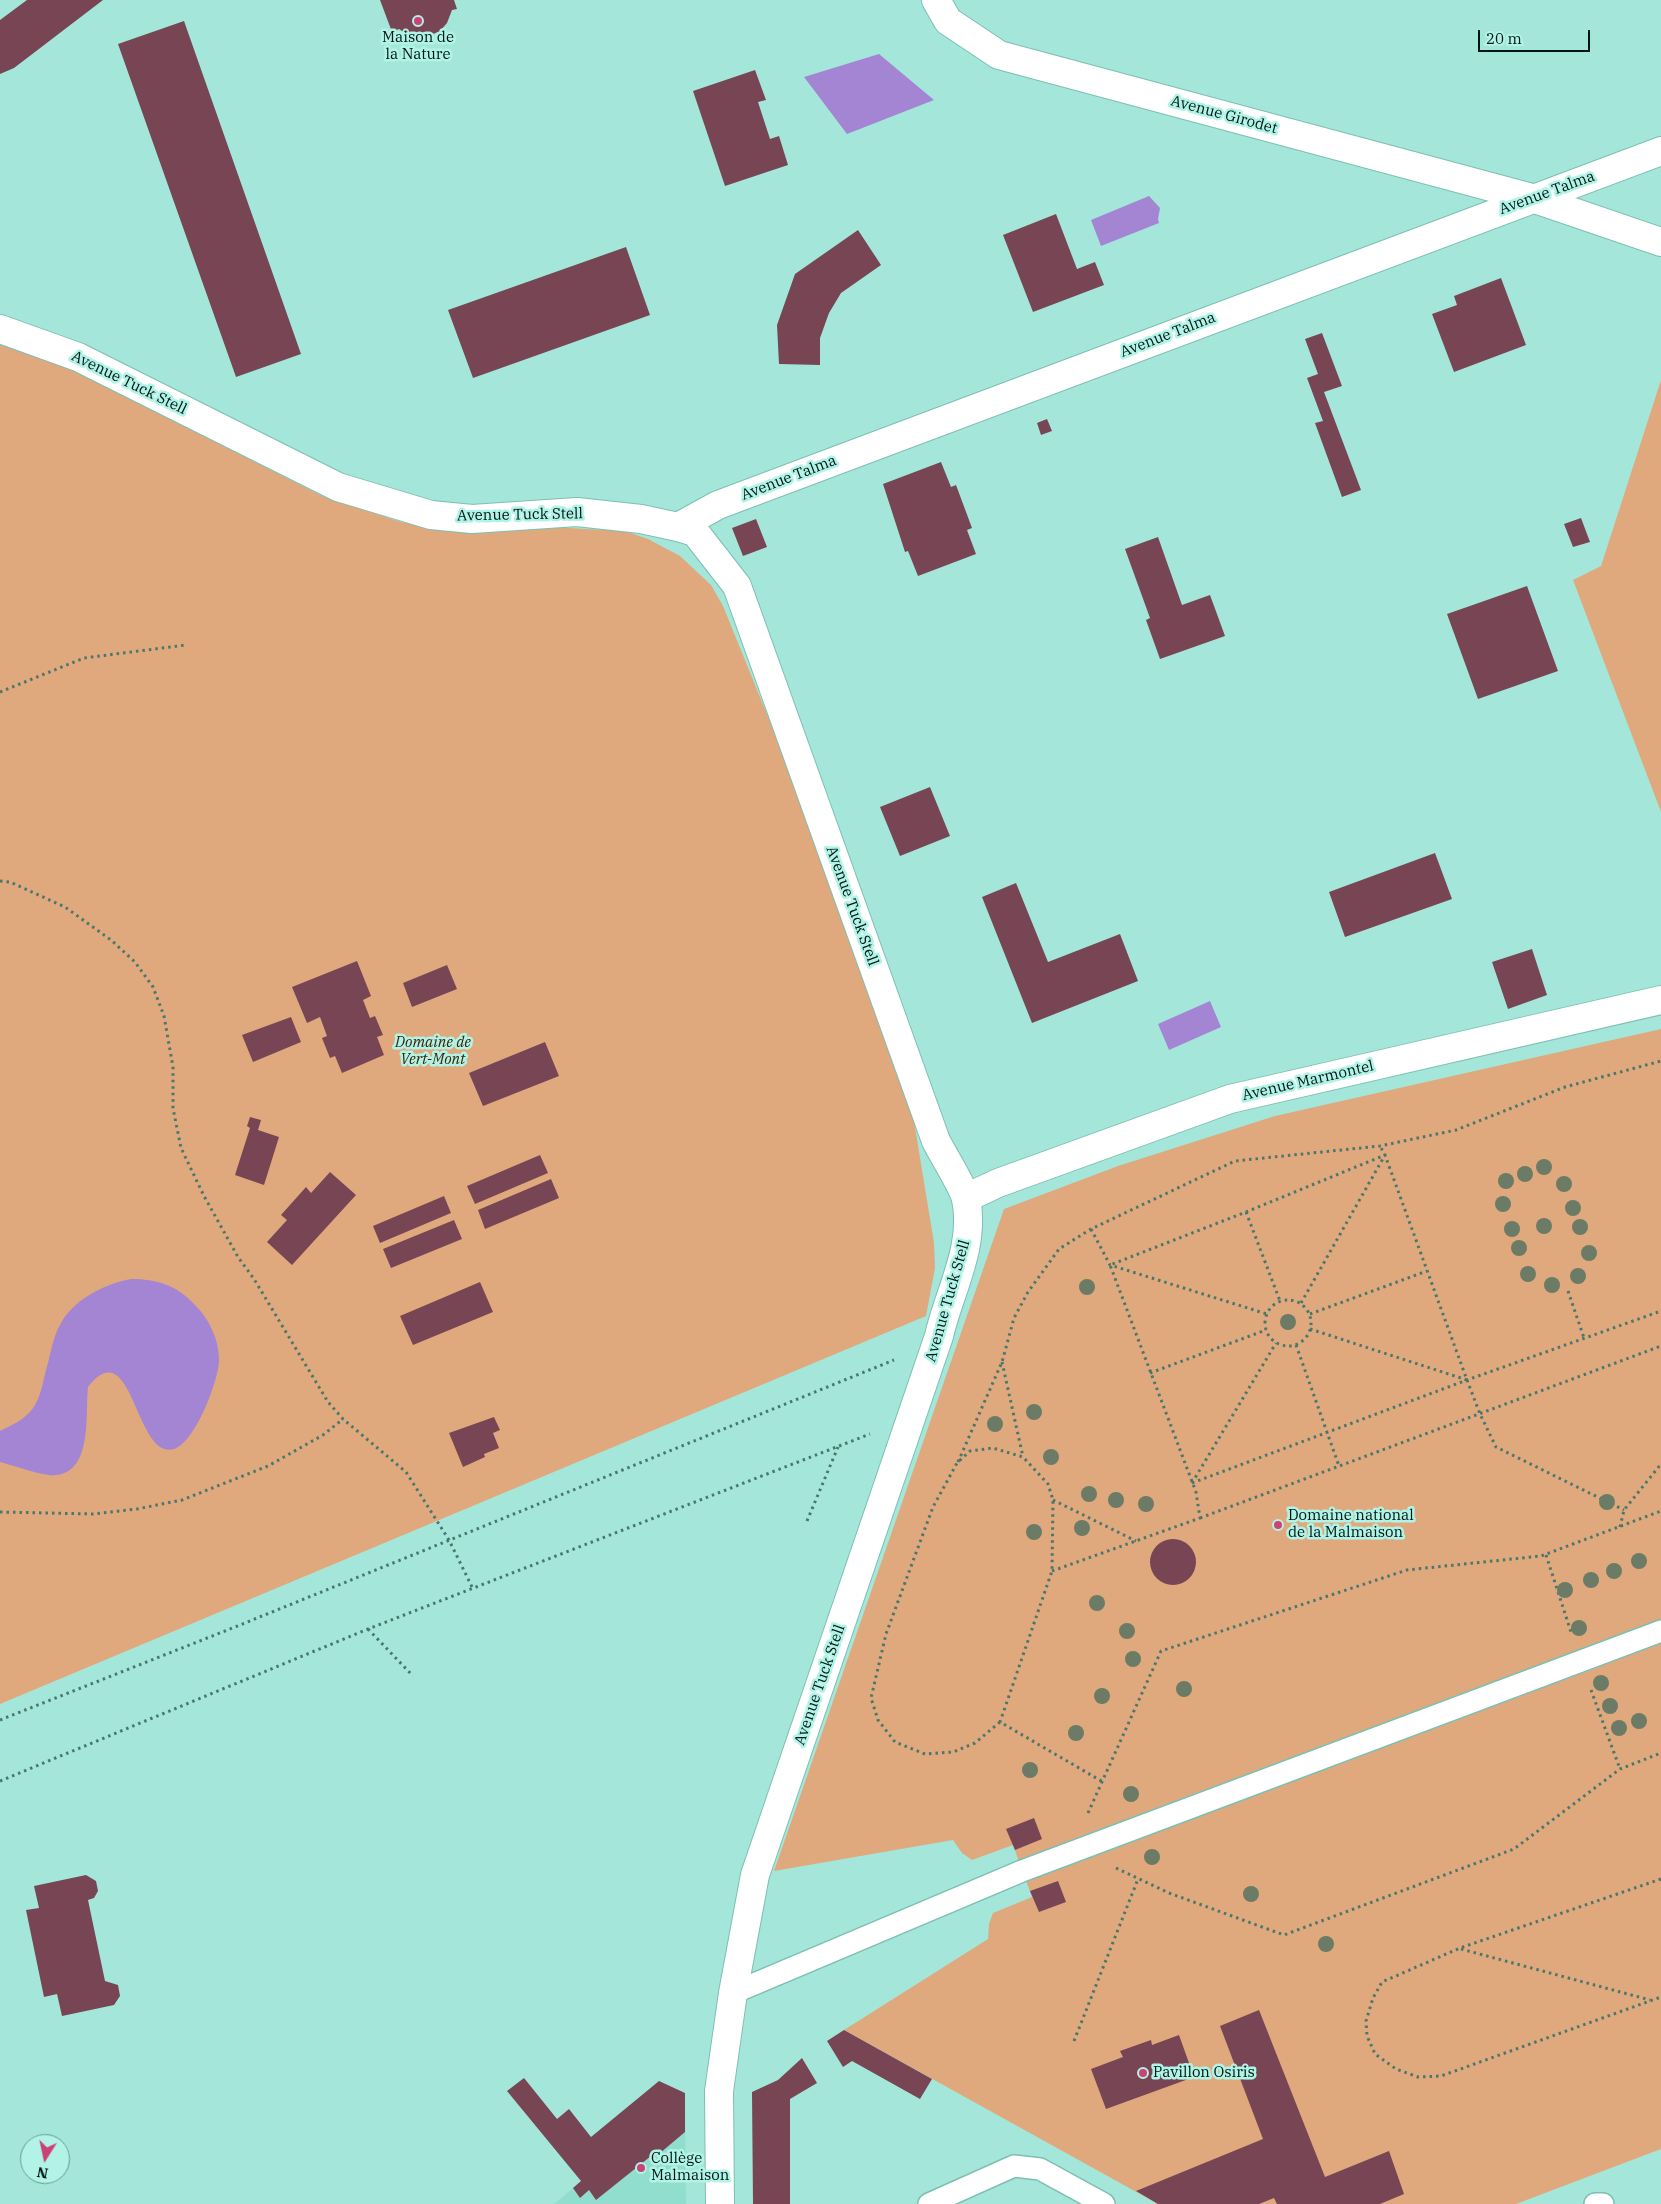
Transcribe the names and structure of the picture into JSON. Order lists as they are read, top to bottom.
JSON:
{
  "streets": {
    "street": [
      "Avenue Girodet",
      "Avenue Talma",
      "Avenue Tuck Stell",
      "Avenue Marmontel"
    ]
  },
  "crossings": [
    ["Avenue Girodet", "Avenue Talma"],
    ["Avenue Talma", "Avenue Tuck Stell"],
    ["Avenue Tuck Stell", "Avenue Marmontel"]
  ],
  "parks": ["Domaine de Vert-Mont"],
  "places": [
    "Maison de la Nature",
    "Domaine national de la Malmaison",
    "Pavillon Osiris",
    "Collège Malmaison"
  ],
  "scale_bar": "20 m",
  "north": "bottom"
}
